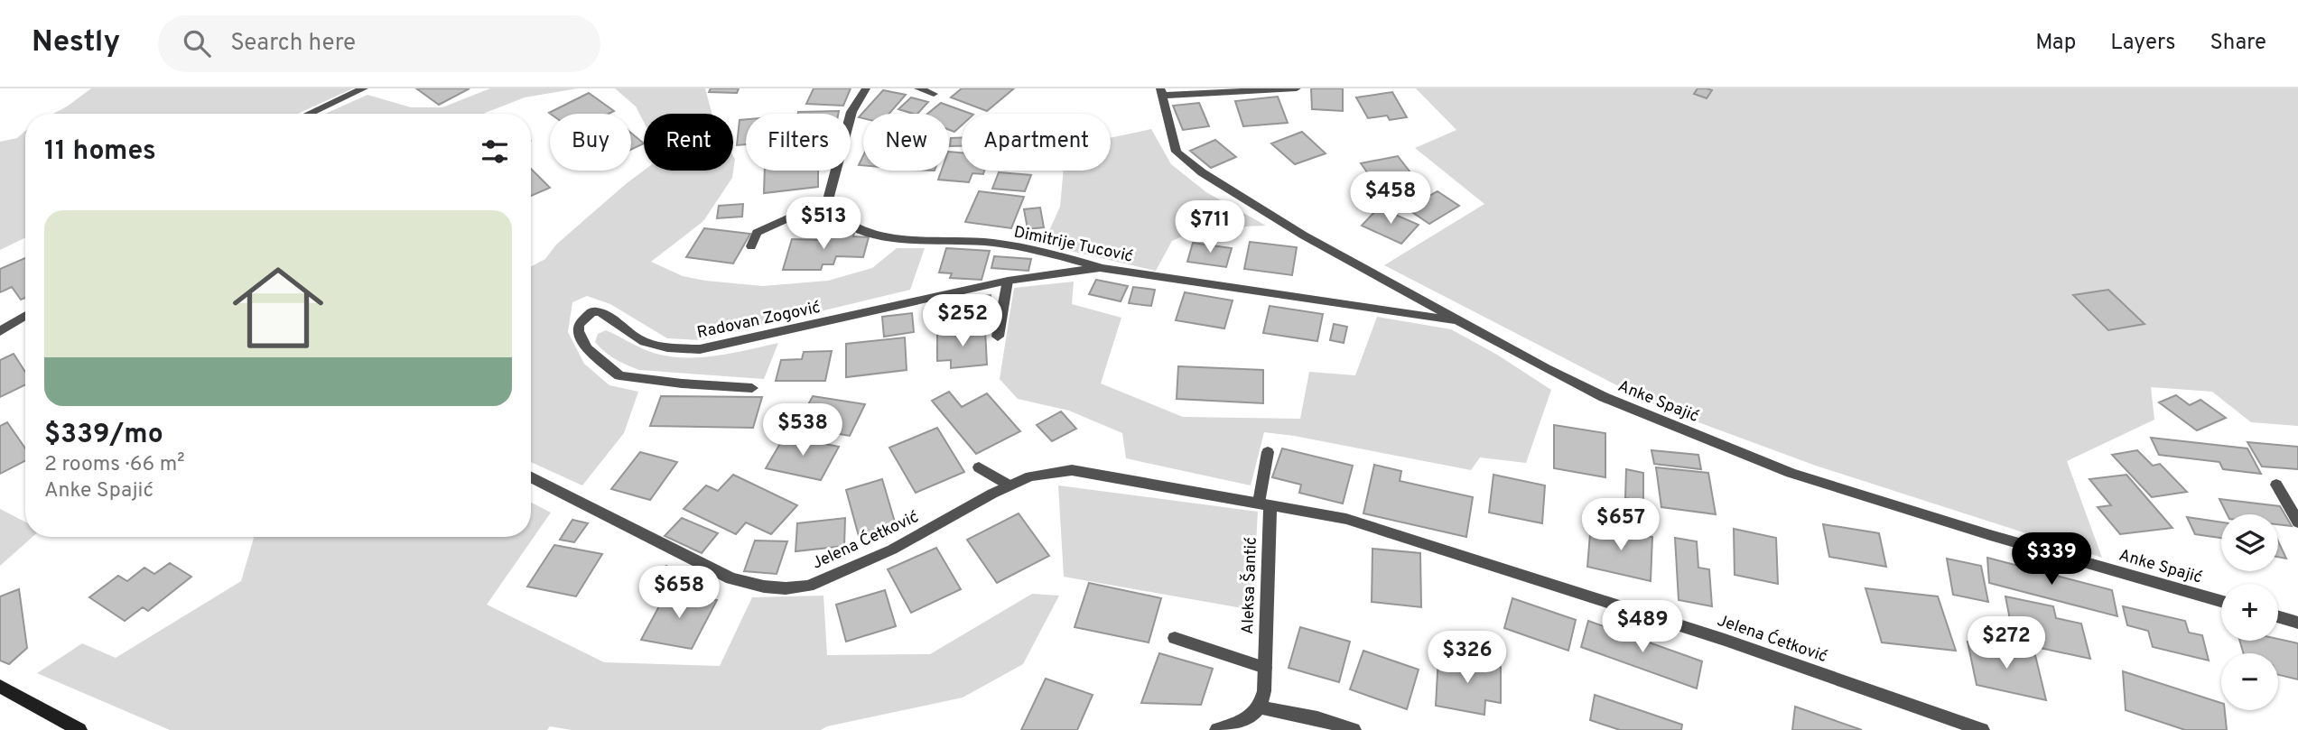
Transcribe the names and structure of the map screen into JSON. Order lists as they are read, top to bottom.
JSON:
{
  "streets": {
    "street": [
      "Dimitrije Tucović",
      "Radovan Zogović",
      "Anke Spajić",
      "Jelena Ćetković",
      "Aleksa Šantić"
    ]
  },
  "crossings": [
    ["Dimitrije Tucović", "Radovan Zogović"],
    ["Dimitrije Tucović", "Anke Spajić"],
    ["Jelena Ćetković", "Aleksa Šantić"]
  ],
  "page": {
    "header": "Nestly",
    "search": "Search here",
    "nav": ["Map", "Layers", "Share"],
    "chip": [
      "Buy",
      "Rent",
      "Filters",
      "New",
      "Apartment"
    ],
    "heading": "11 homes",
    "price": [
      "$458",
      "$513",
      "$711",
      "$252",
      "$538",
      "$657",
      "$339",
      "$658",
      "$489",
      "$272",
      "$326"
    ],
    "list": [
      {
        "name": "$339/mo",
        "note": "2 rooms · 66 m² · Anke Spajić"
      }
    ],
    "map_buttons": ["+", "−"]
  }
}
